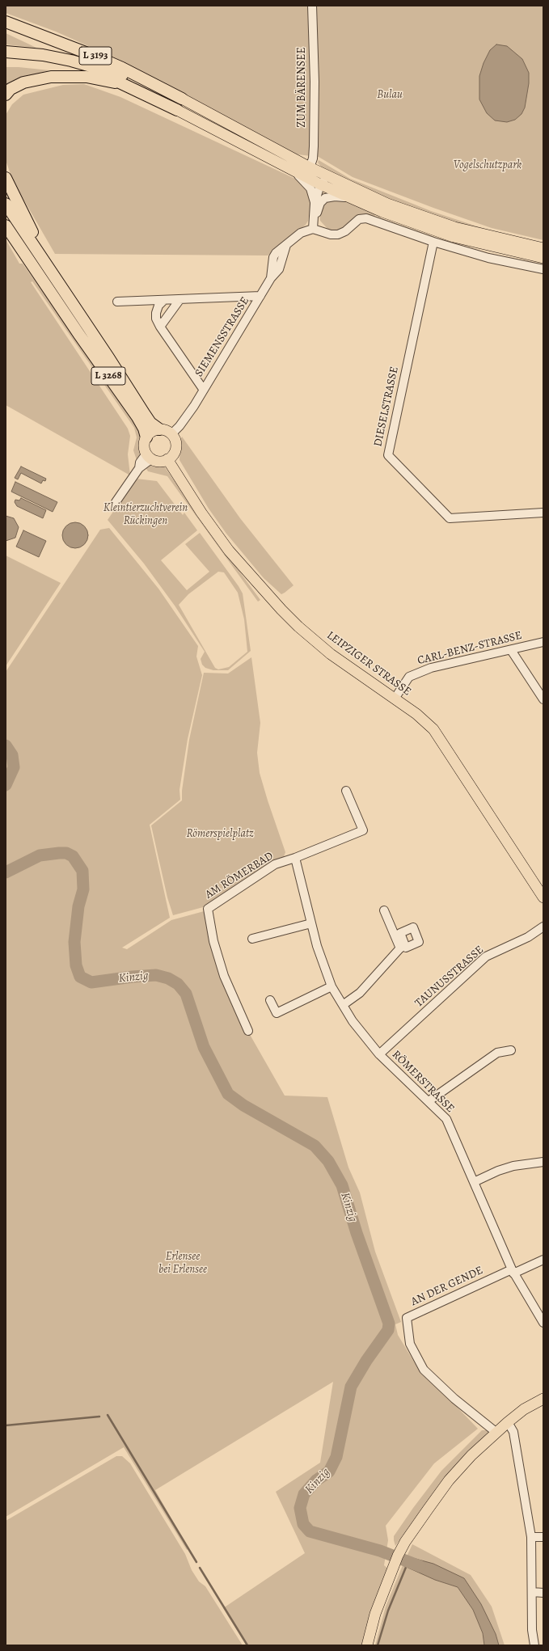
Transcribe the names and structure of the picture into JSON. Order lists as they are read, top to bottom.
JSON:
{
  "streets": {
    "highway": ["L 3193", "L 3268"],
    "main road": ["LEIPZIGER STRASSE"],
    "street": [
      "ZUM BÄRENSEE",
      "SIEMENSSTRASSE",
      "DIESELSTRASSE",
      "CARL-BENZ-STRASSE",
      "AM RÖMERBAD",
      "TAUNUSSTRASSE",
      "RÖMERSTRASSE",
      "AN DER GENDE"
    ]
  },
  "crossings": [
    ["L 3193", "ZUM BÄRENSEE"],
    ["SIEMENSSTRASSE", "L 3268"],
    ["SIEMENSSTRASSE", "LEIPZIGER STRASSE"],
    ["L 3268", "LEIPZIGER STRASSE"],
    ["CARL-BENZ-STRASSE", "LEIPZIGER STRASSE"],
    ["AM RÖMERBAD", "RÖMERSTRASSE"],
    ["TAUNUSSTRASSE", "RÖMERSTRASSE"],
    ["RÖMERSTRASSE", "AN DER GENDE"]
  ],
  "water": ["Kinzig"],
  "parks": [
    "Bulau",
    "Vogelschutzpark",
    "Kleintierzuchtverein Rückingen",
    "Römerspielplatz",
    "Erlensee bei Erlensee"
  ]
}
